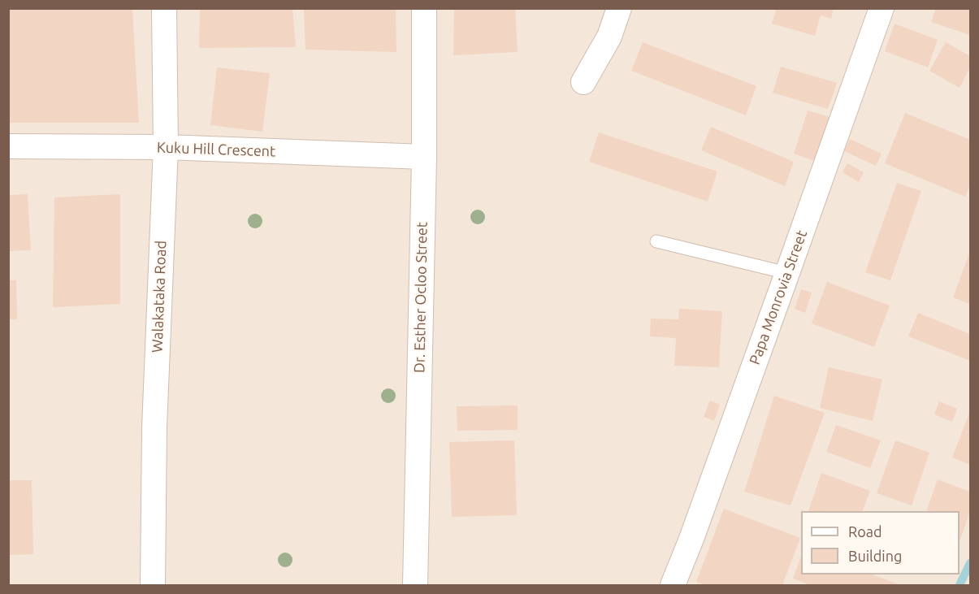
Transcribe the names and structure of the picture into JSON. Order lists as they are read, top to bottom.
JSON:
{
  "streets": {
    "street": [
      "Kuku Hill Crescent",
      "Walakataka Road",
      "Dr. Esther Ocloo Street",
      "Papa Monrovia Street"
    ]
  },
  "crossings": [
    ["Kuku Hill Crescent", "Walakataka Road"],
    ["Kuku Hill Crescent", "Dr. Esther Ocloo Street"]
  ],
  "legend": ["Road", "Building"]
}
